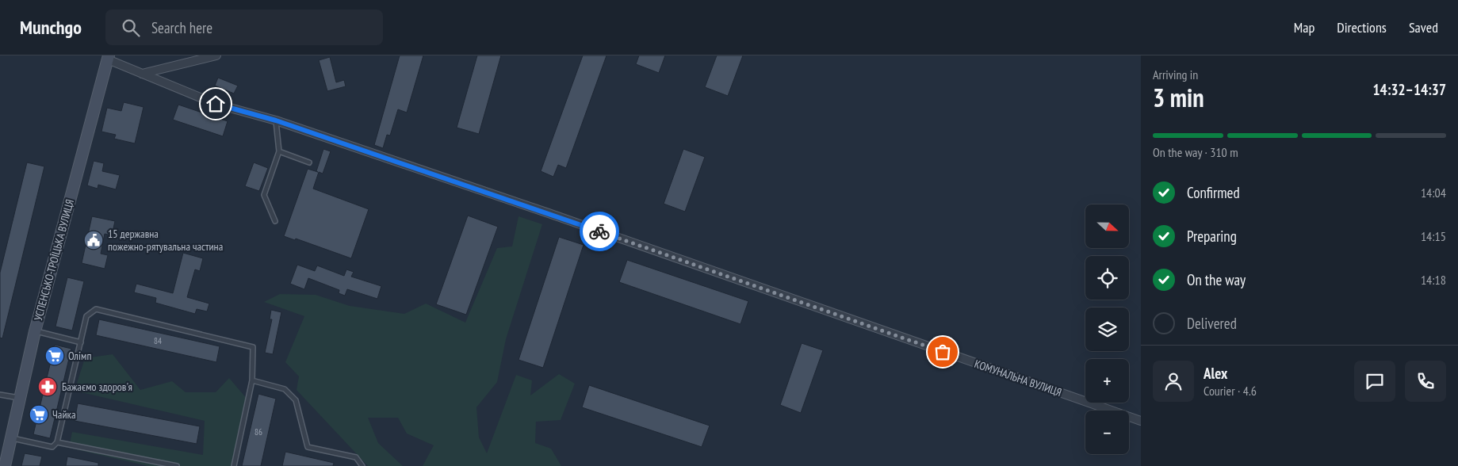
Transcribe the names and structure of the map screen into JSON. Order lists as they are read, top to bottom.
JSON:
{
  "streets": {
    "main road": ["УСПЕНСЬКО-ТРОЇЦЬКА ВУЛИЦЯ"],
    "street": ["КОМУНАЛЬНА ВУЛИЦЯ"]
  },
  "crossings": [
    ["УСПЕНСЬКО-ТРОЇЦЬКА ВУЛИЦЯ", "КОМУНАЛЬНА ВУЛИЦЯ"]
  ],
  "places": {
    "public building": ["15 державна пожежно-рятувальна частина"],
    "supermarket": ["Олімп", "Чайка"],
    "pharmacy": ["Бажаємо здоров'я"]
  },
  "house_numbers": ["84", "86"],
  "north": "right",
  "page": {
    "header": "Munchgo",
    "search": "Search here",
    "nav": ["Map", "Directions", "Saved"],
    "heading": ["3 min", "Arriving in", "14:32–14:37"],
    "panel": ["Alex", "Courier · 4.6"],
    "bar": "On the way · 310 m",
    "list": [
      ["Confirmed", "14:04"],
      ["Preparing", "14:15"],
      ["On the way", "14:18"],
      "Delivered"
    ],
    "map_buttons": ["+", "−"]
  }
}
